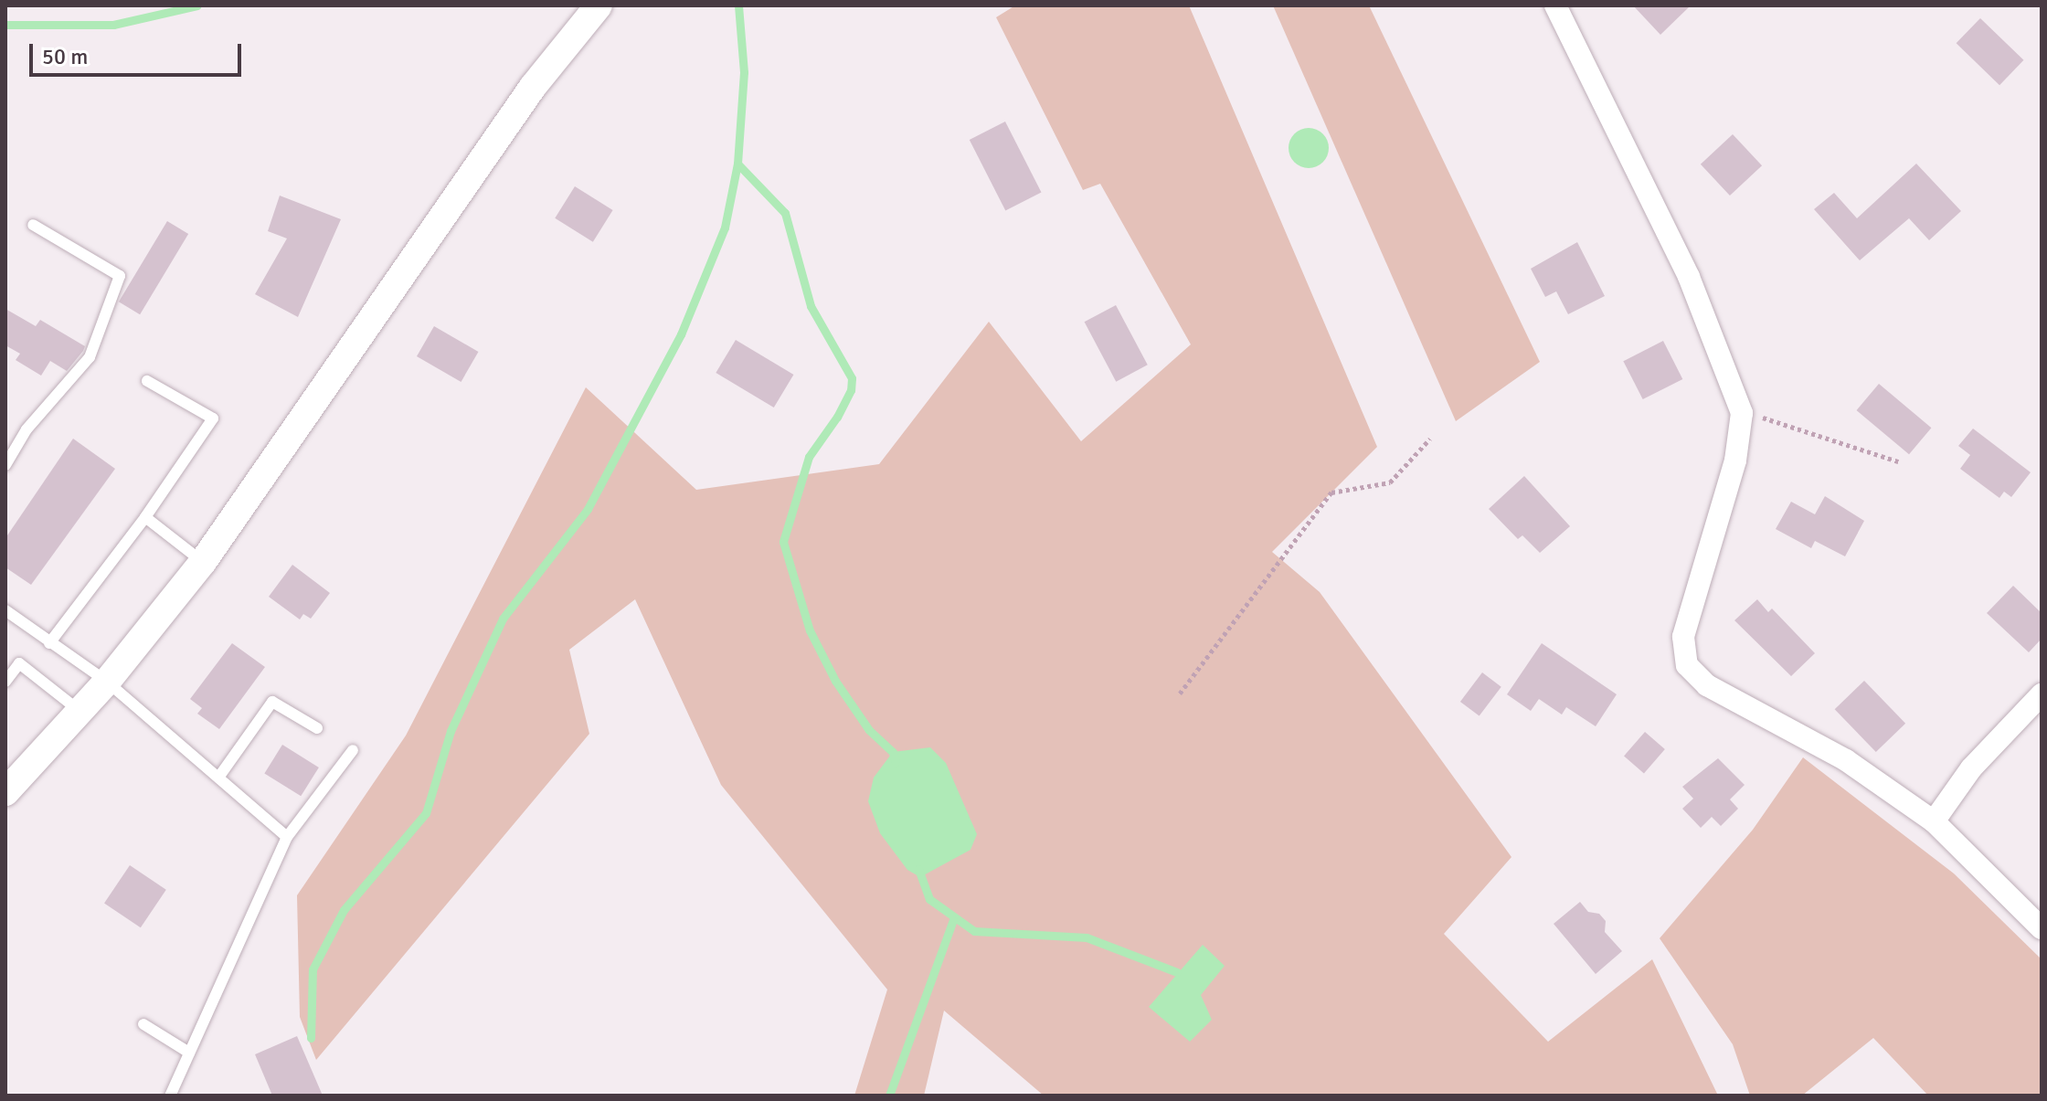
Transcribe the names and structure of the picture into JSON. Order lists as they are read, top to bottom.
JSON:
{
  "scale_bar": "50 m"
}
